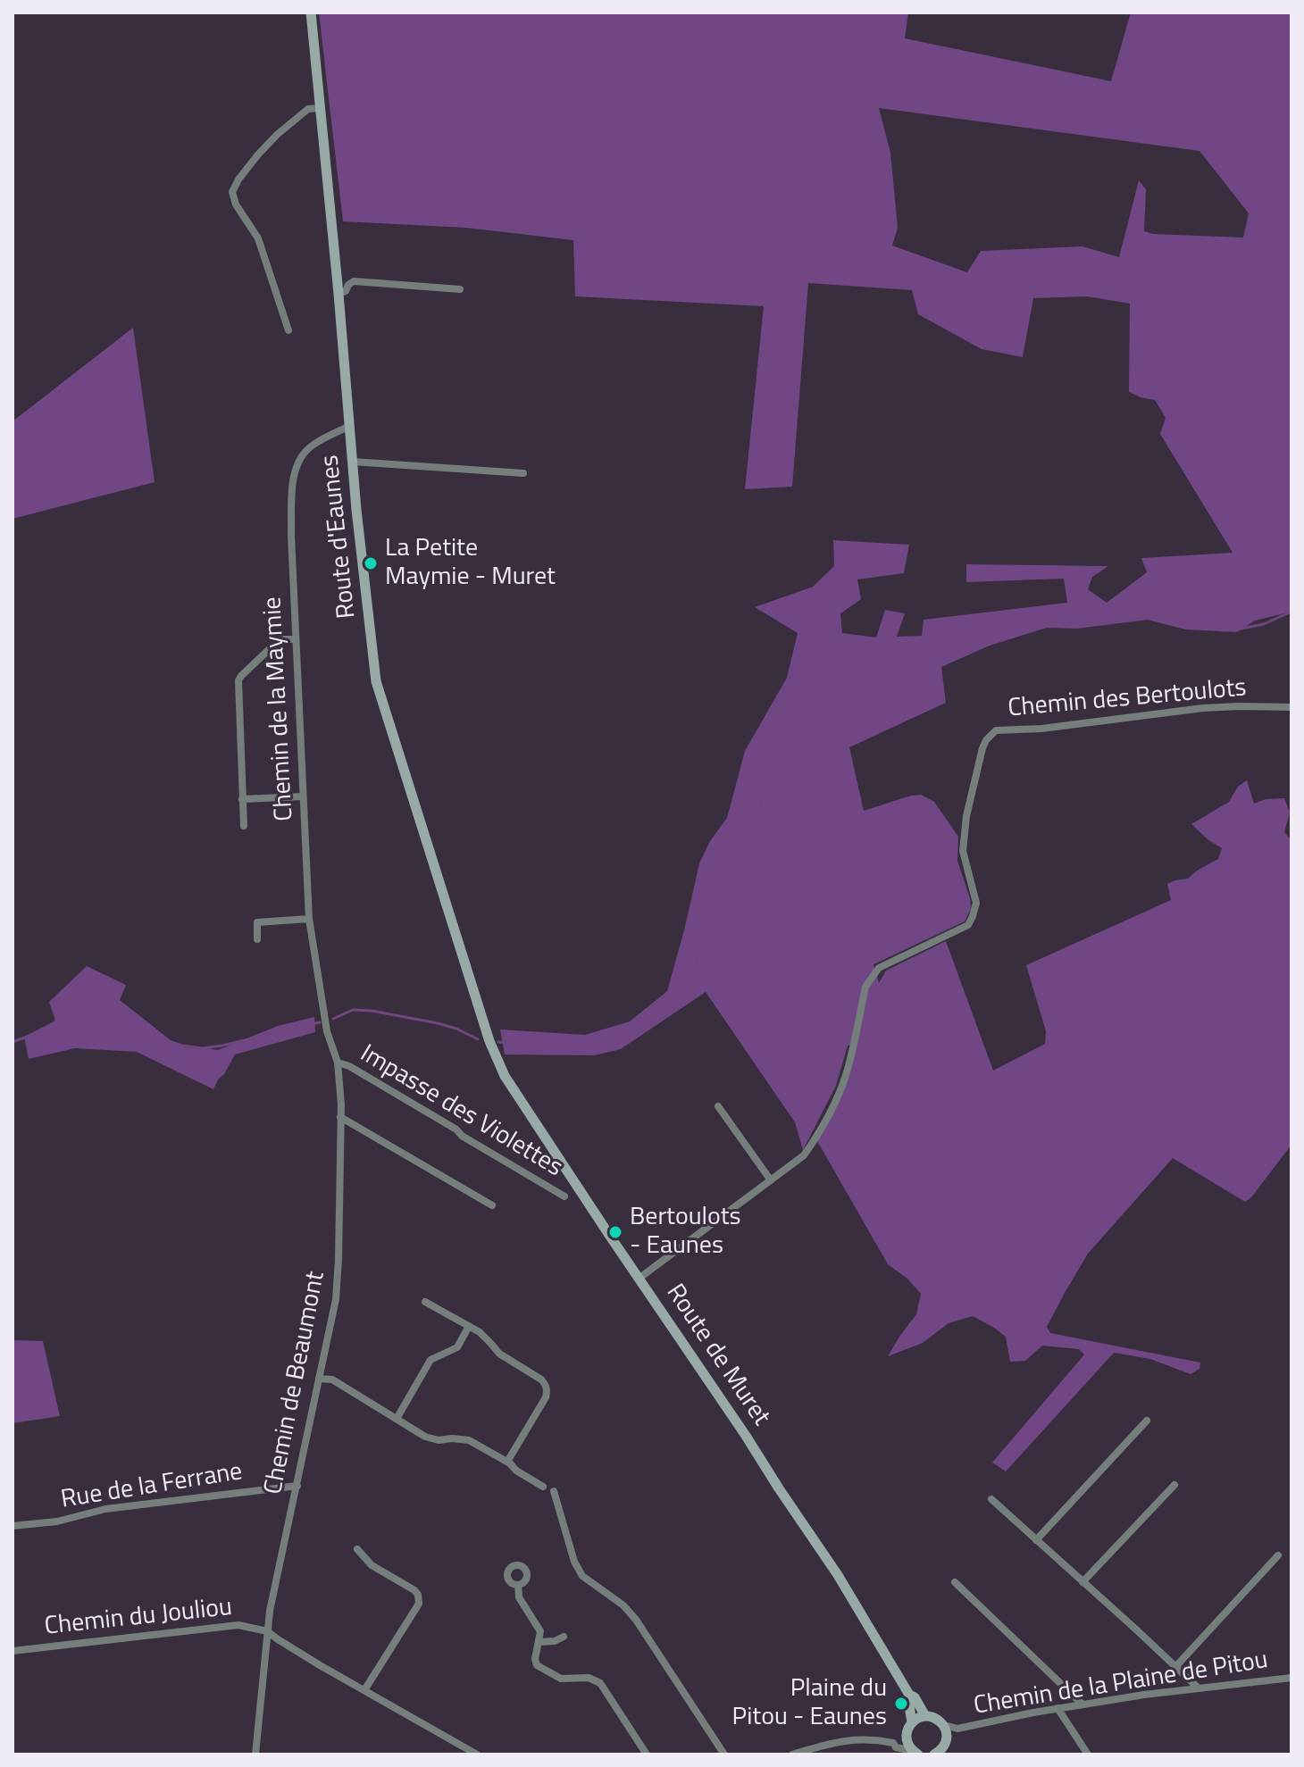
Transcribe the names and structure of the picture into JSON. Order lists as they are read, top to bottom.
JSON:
{
  "streets": {
    "main road": ["Route d'Eaunes", "Route de Muret"],
    "street": [
      "Chemin des Bertoulots",
      "Chemin de la Maymie",
      "Impasse des Violettes",
      "Chemin de Beaumont",
      "Rue de la Ferrane",
      "Chemin du Jouliou",
      "Chemin de la Plaine de Pitou"
    ]
  },
  "crossings": [
    ["Route d'Eaunes", "Chemin de la Maymie"],
    ["Route d'Eaunes", "Route de Muret"],
    ["Chemin des Bertoulots", "Route de Muret"],
    ["Chemin de la Maymie", "Chemin de Beaumont"],
    ["Impasse des Violettes", "Chemin de Beaumont"],
    ["Chemin de Beaumont", "Rue de la Ferrane"],
    ["Chemin de Beaumont", "Chemin du Jouliou"]
  ],
  "places": ["La Petite Maymie - Muret", "Bertoulots - Eaunes", "Plaine du Pitou - Eaunes"]
}
